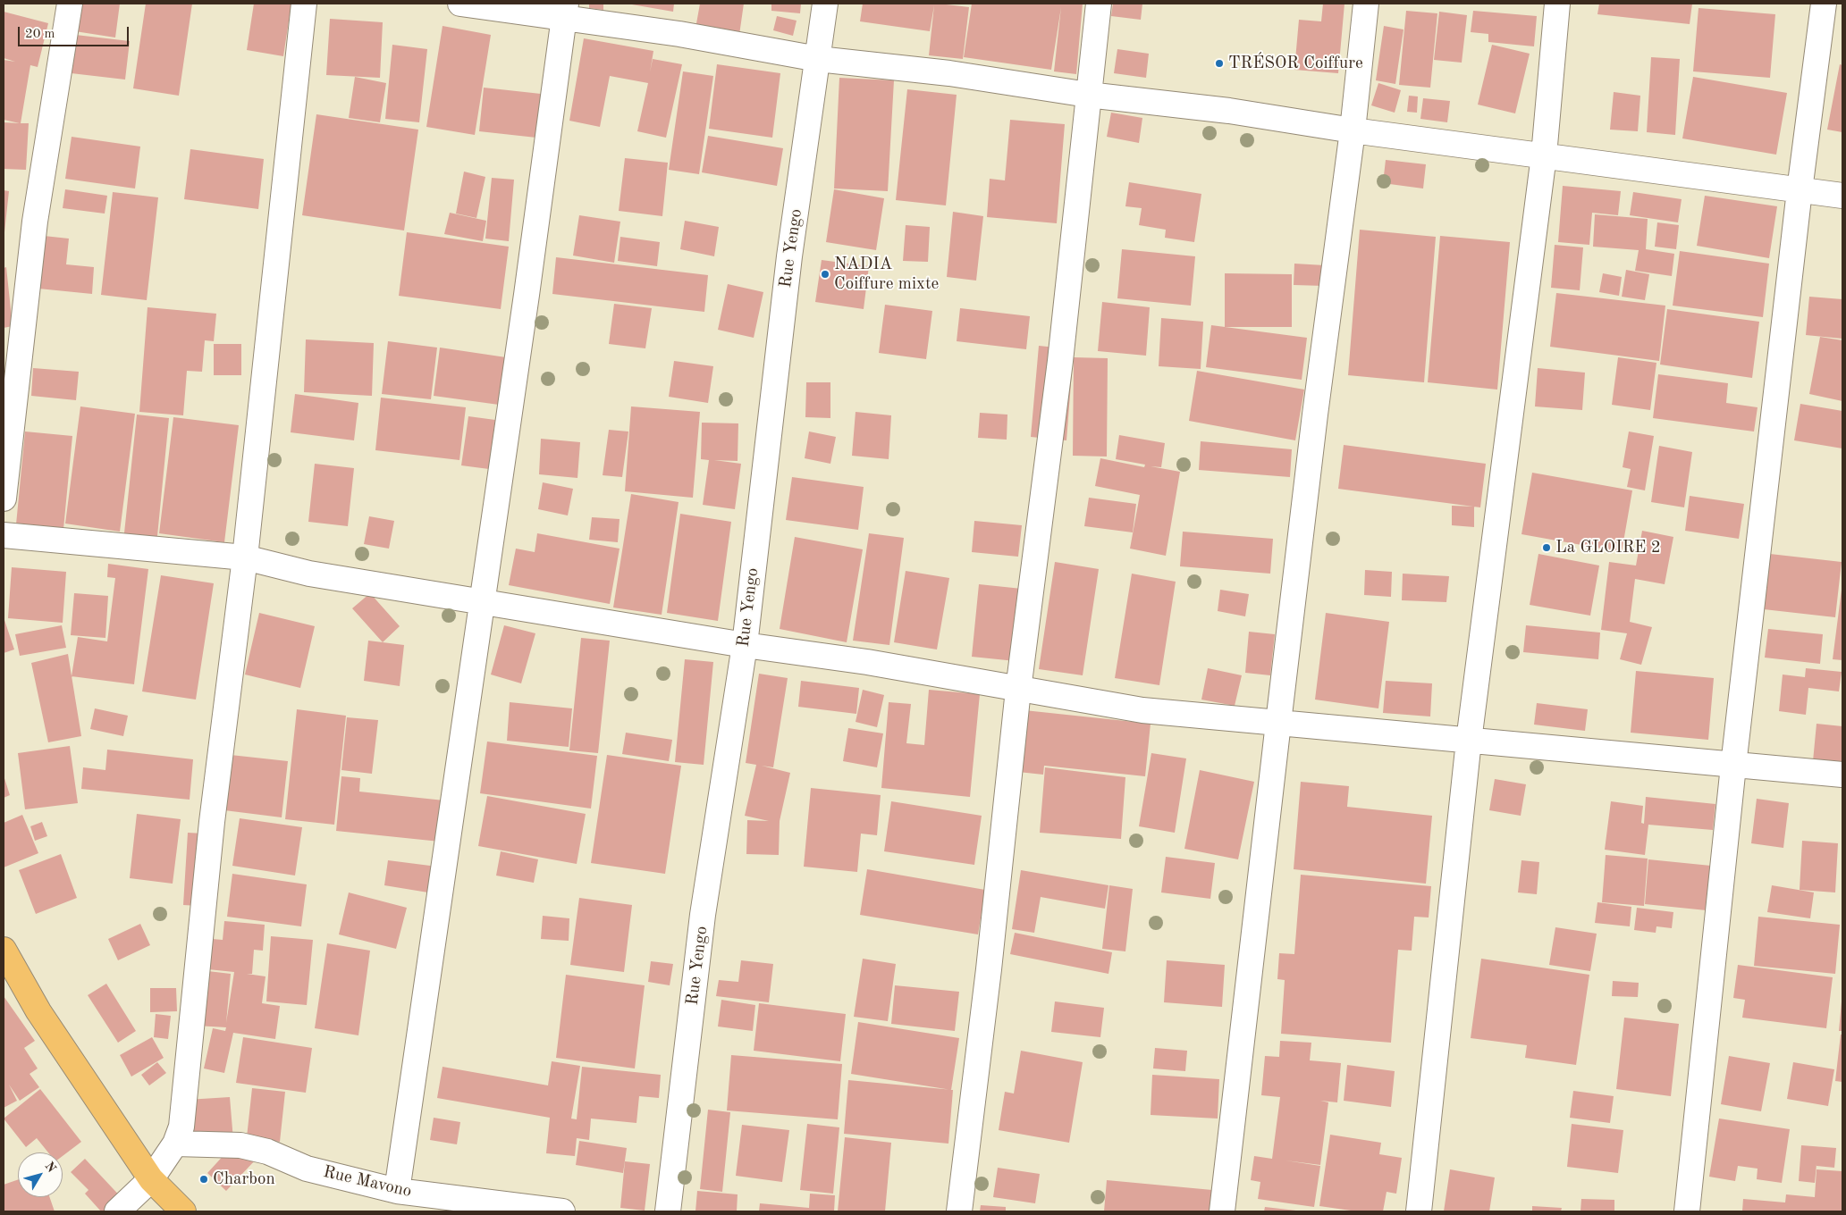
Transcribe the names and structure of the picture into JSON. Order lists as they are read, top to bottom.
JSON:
{
  "streets": {
    "street": ["Rue Yengo", "Rue Mavono"]
  },
  "places": [
    "TRÉSOR Coiffure",
    "NADIA Coiffure mixte",
    "La GLOIRE 2",
    "Charbon"
  ],
  "scale_bar": "20 m",
  "north": "top right"
}
